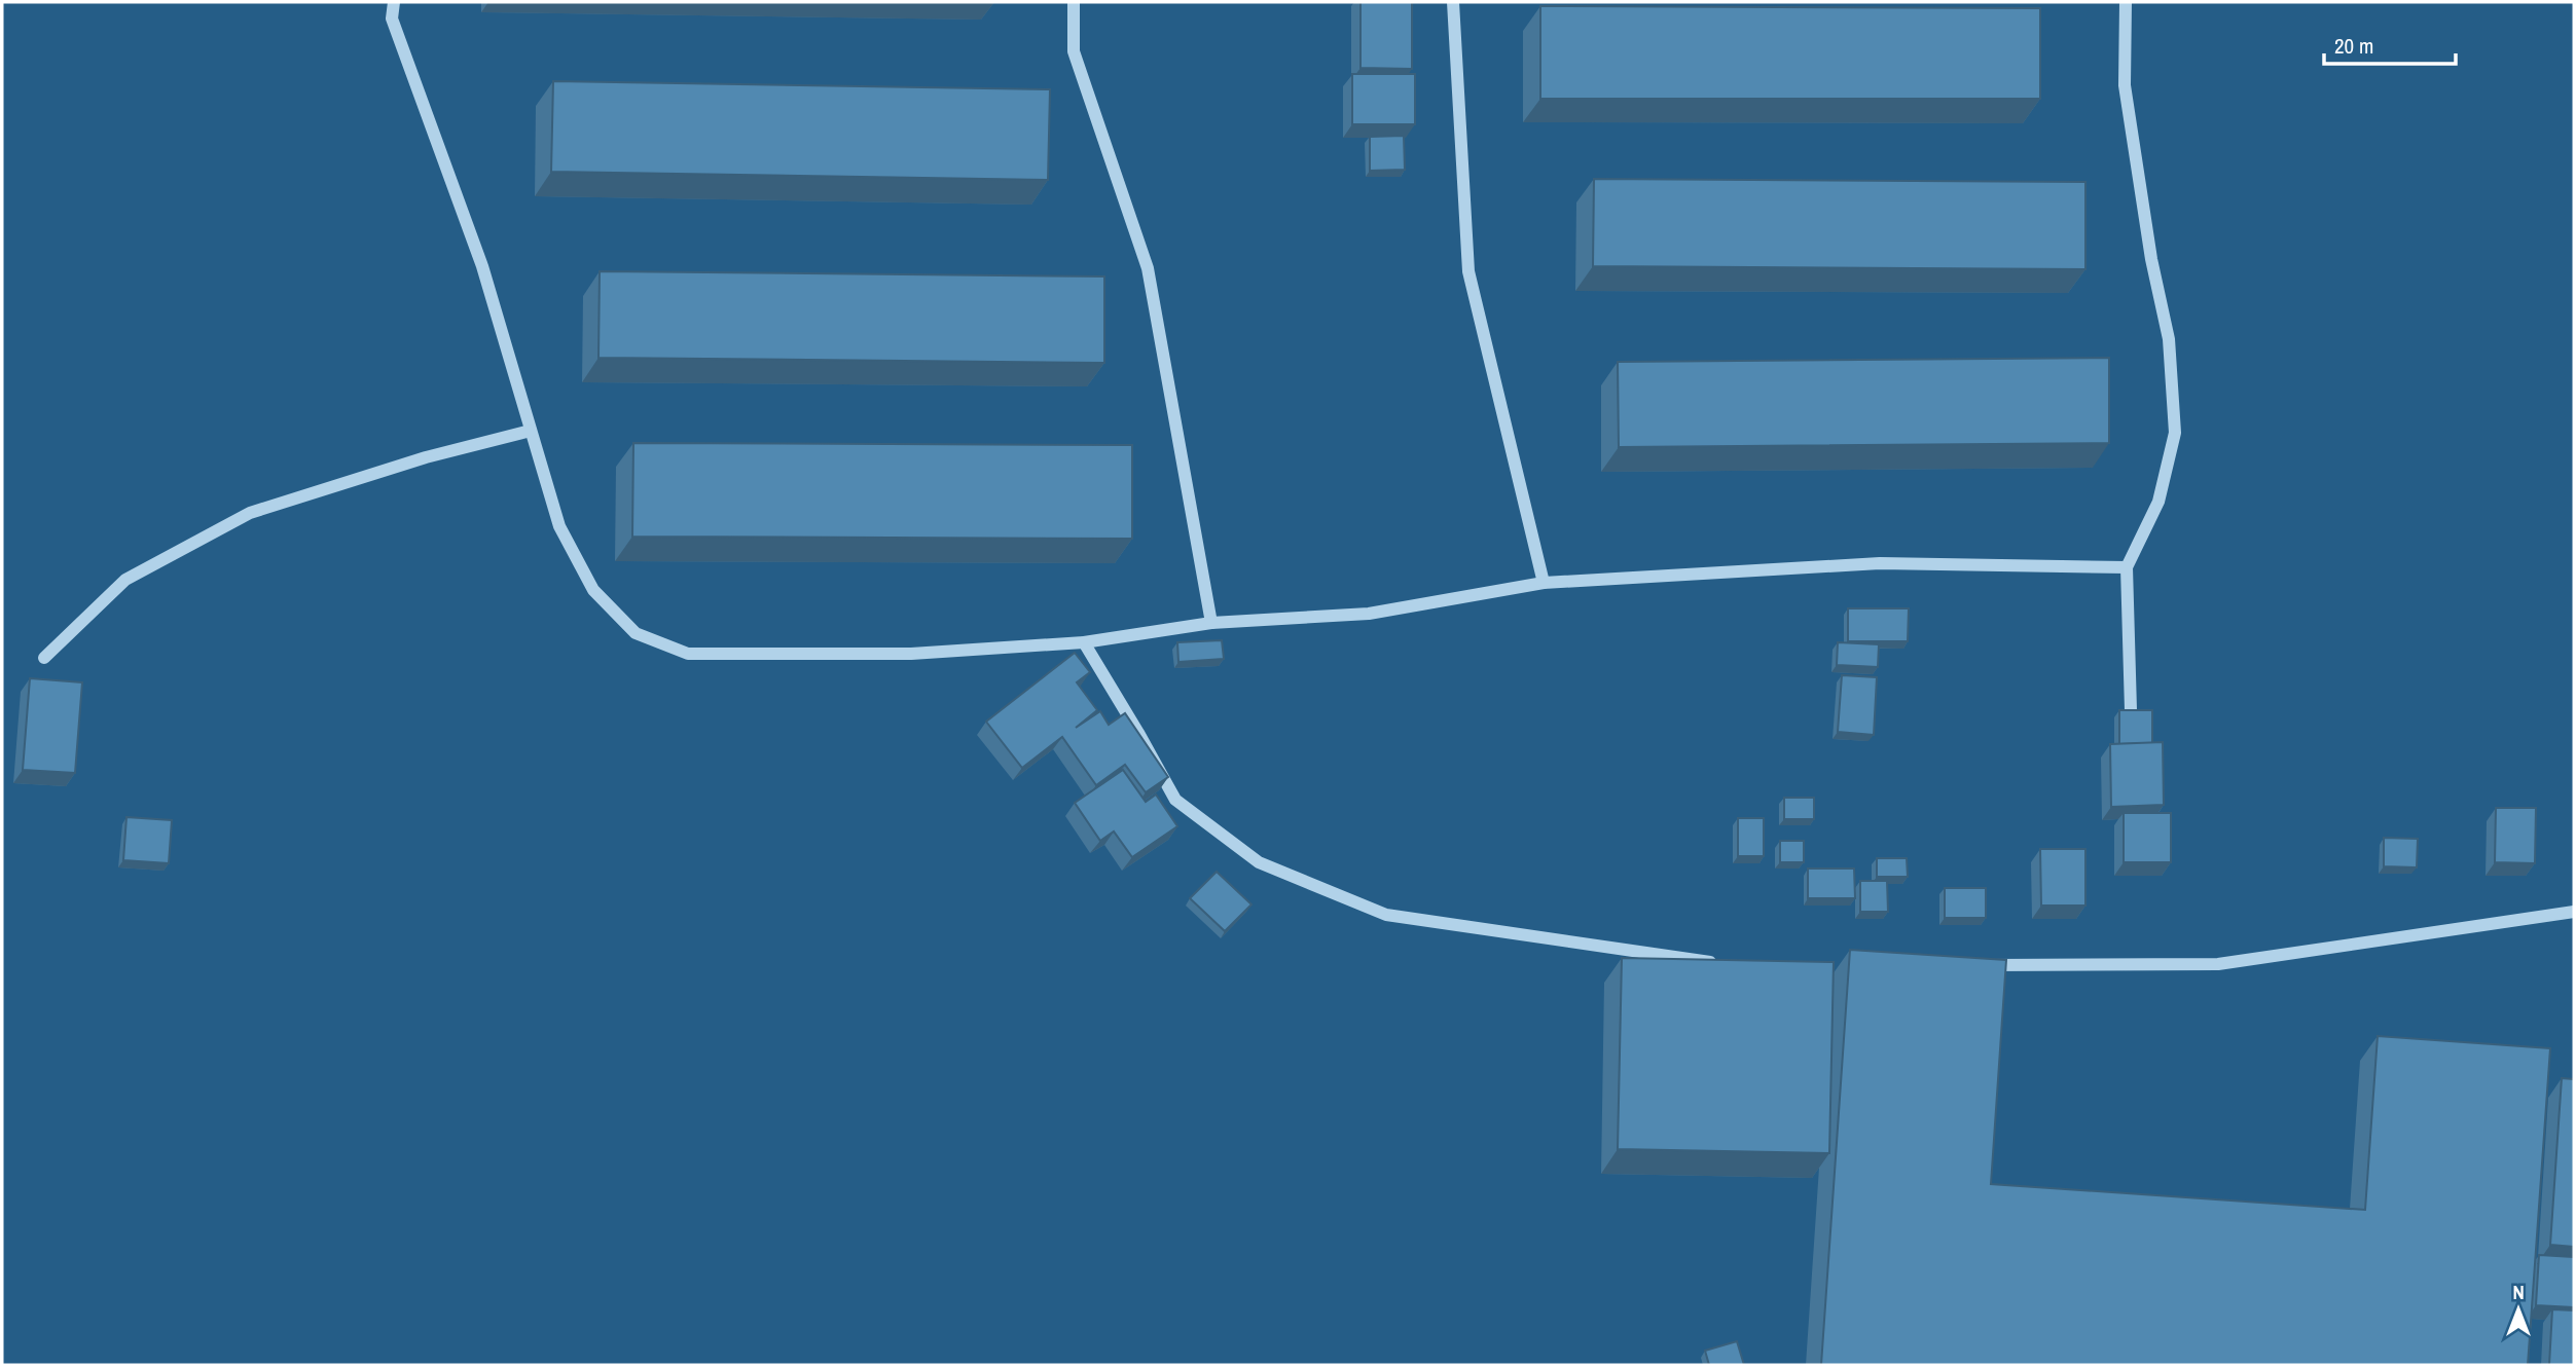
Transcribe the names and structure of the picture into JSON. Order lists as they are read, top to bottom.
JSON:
{
  "scale_bar": "20 m",
  "north": "top"
}
